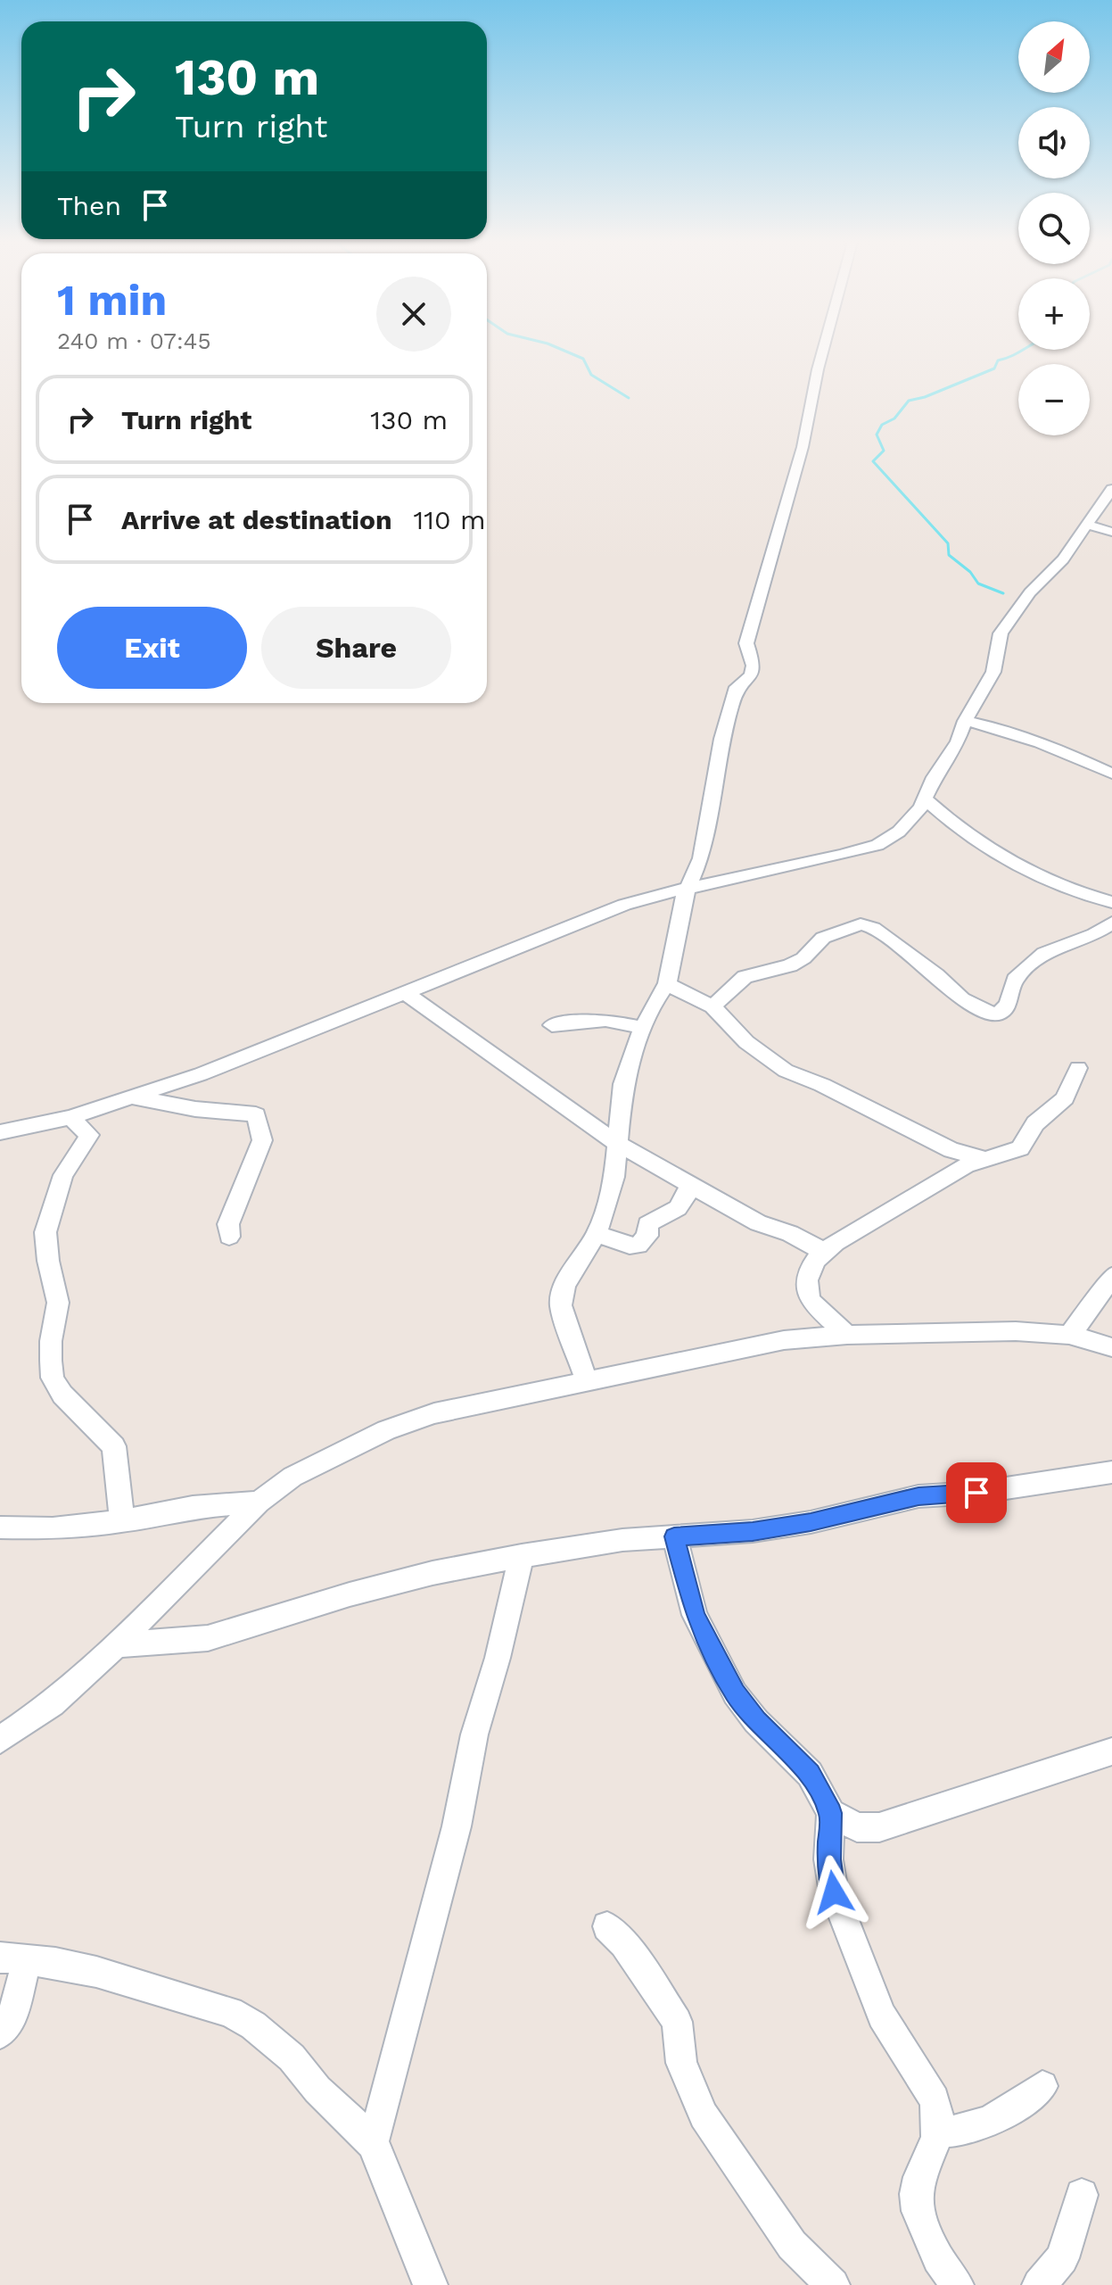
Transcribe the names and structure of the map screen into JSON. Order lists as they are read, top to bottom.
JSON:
{
  "north": "top right",
  "page": {
    "map_buttons": ["+", "−"],
    "turn": ["130 m", "Turn right"],
    "then": "Then",
    "heading": ["1 min", "240 m · 07:45"],
    "list": [
      {
        "name": "Turn right",
        "value": "130 m"
      },
      {
        "name": "Arrive at destination",
        "value": "110 m"
      }
    ],
    "buttons": ["Exit", "Share"]
  }
}
